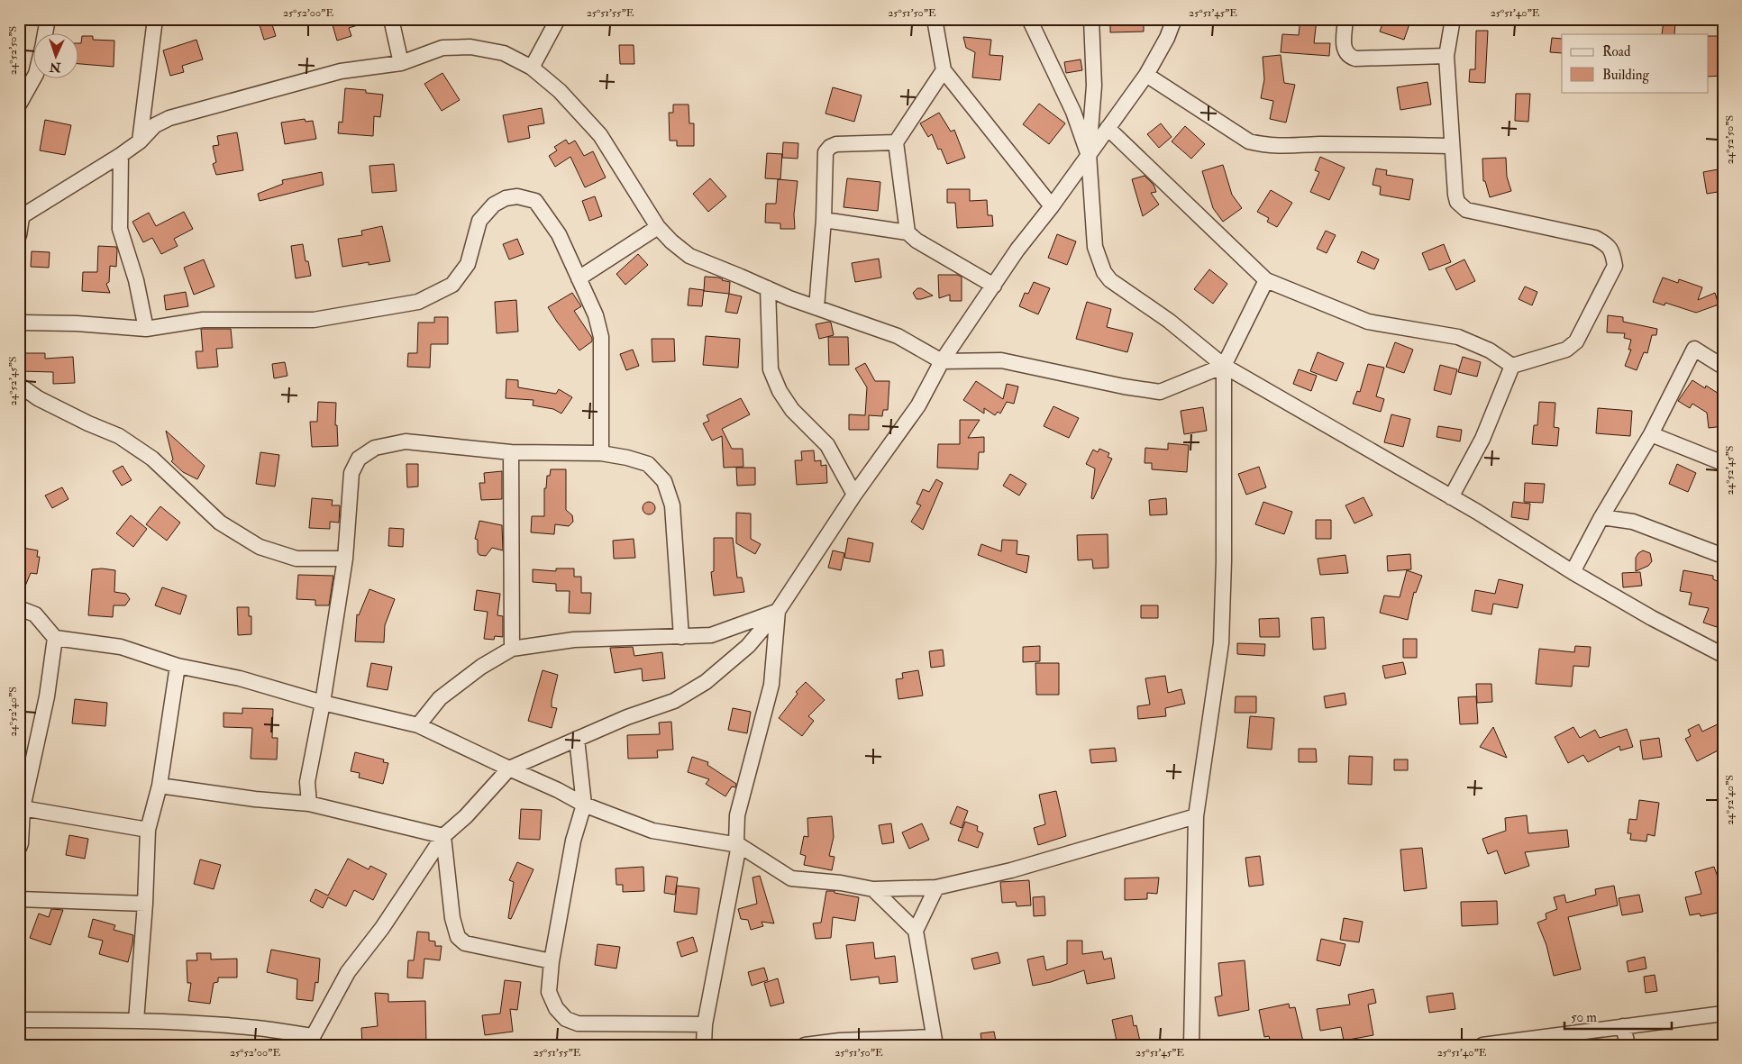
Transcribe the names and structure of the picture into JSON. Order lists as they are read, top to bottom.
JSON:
{
  "legend": ["Road", "Building"],
  "scale_bar": "50 m",
  "north": "bottom",
  "coordinates": [
    "25°52'00\"E",
    "25°51'55\"E",
    "25°51'50\"E",
    "25°51'45\"E",
    "25°51'40\"E",
    "24°52'50\"S",
    "24°52'45\"S",
    "24°52'40\"S"
  ]
}
